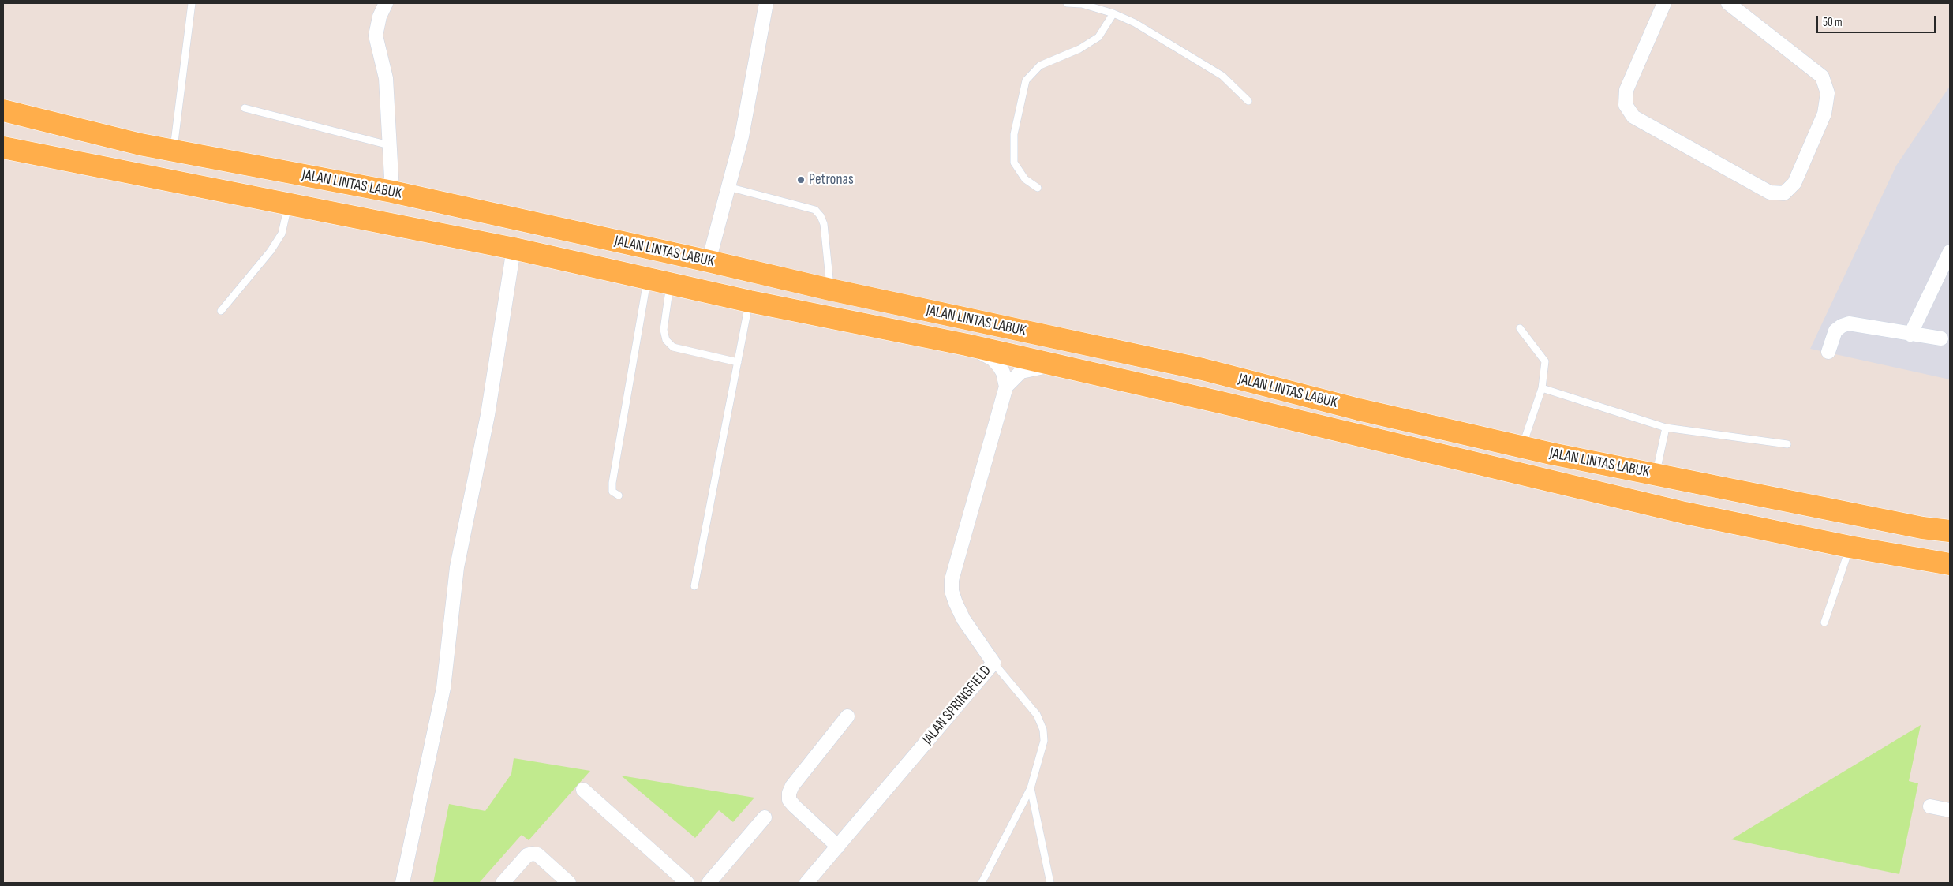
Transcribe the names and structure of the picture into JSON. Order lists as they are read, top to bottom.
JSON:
{
  "streets": {
    "main road": ["JALAN LINTAS LABUK"],
    "street": ["JALAN SPRINGFIELD"]
  },
  "crossings": [
    ["JALAN LINTAS LABUK", "JALAN SPRINGFIELD"]
  ],
  "places": ["Petronas"],
  "scale_bar": "50 m"
}
